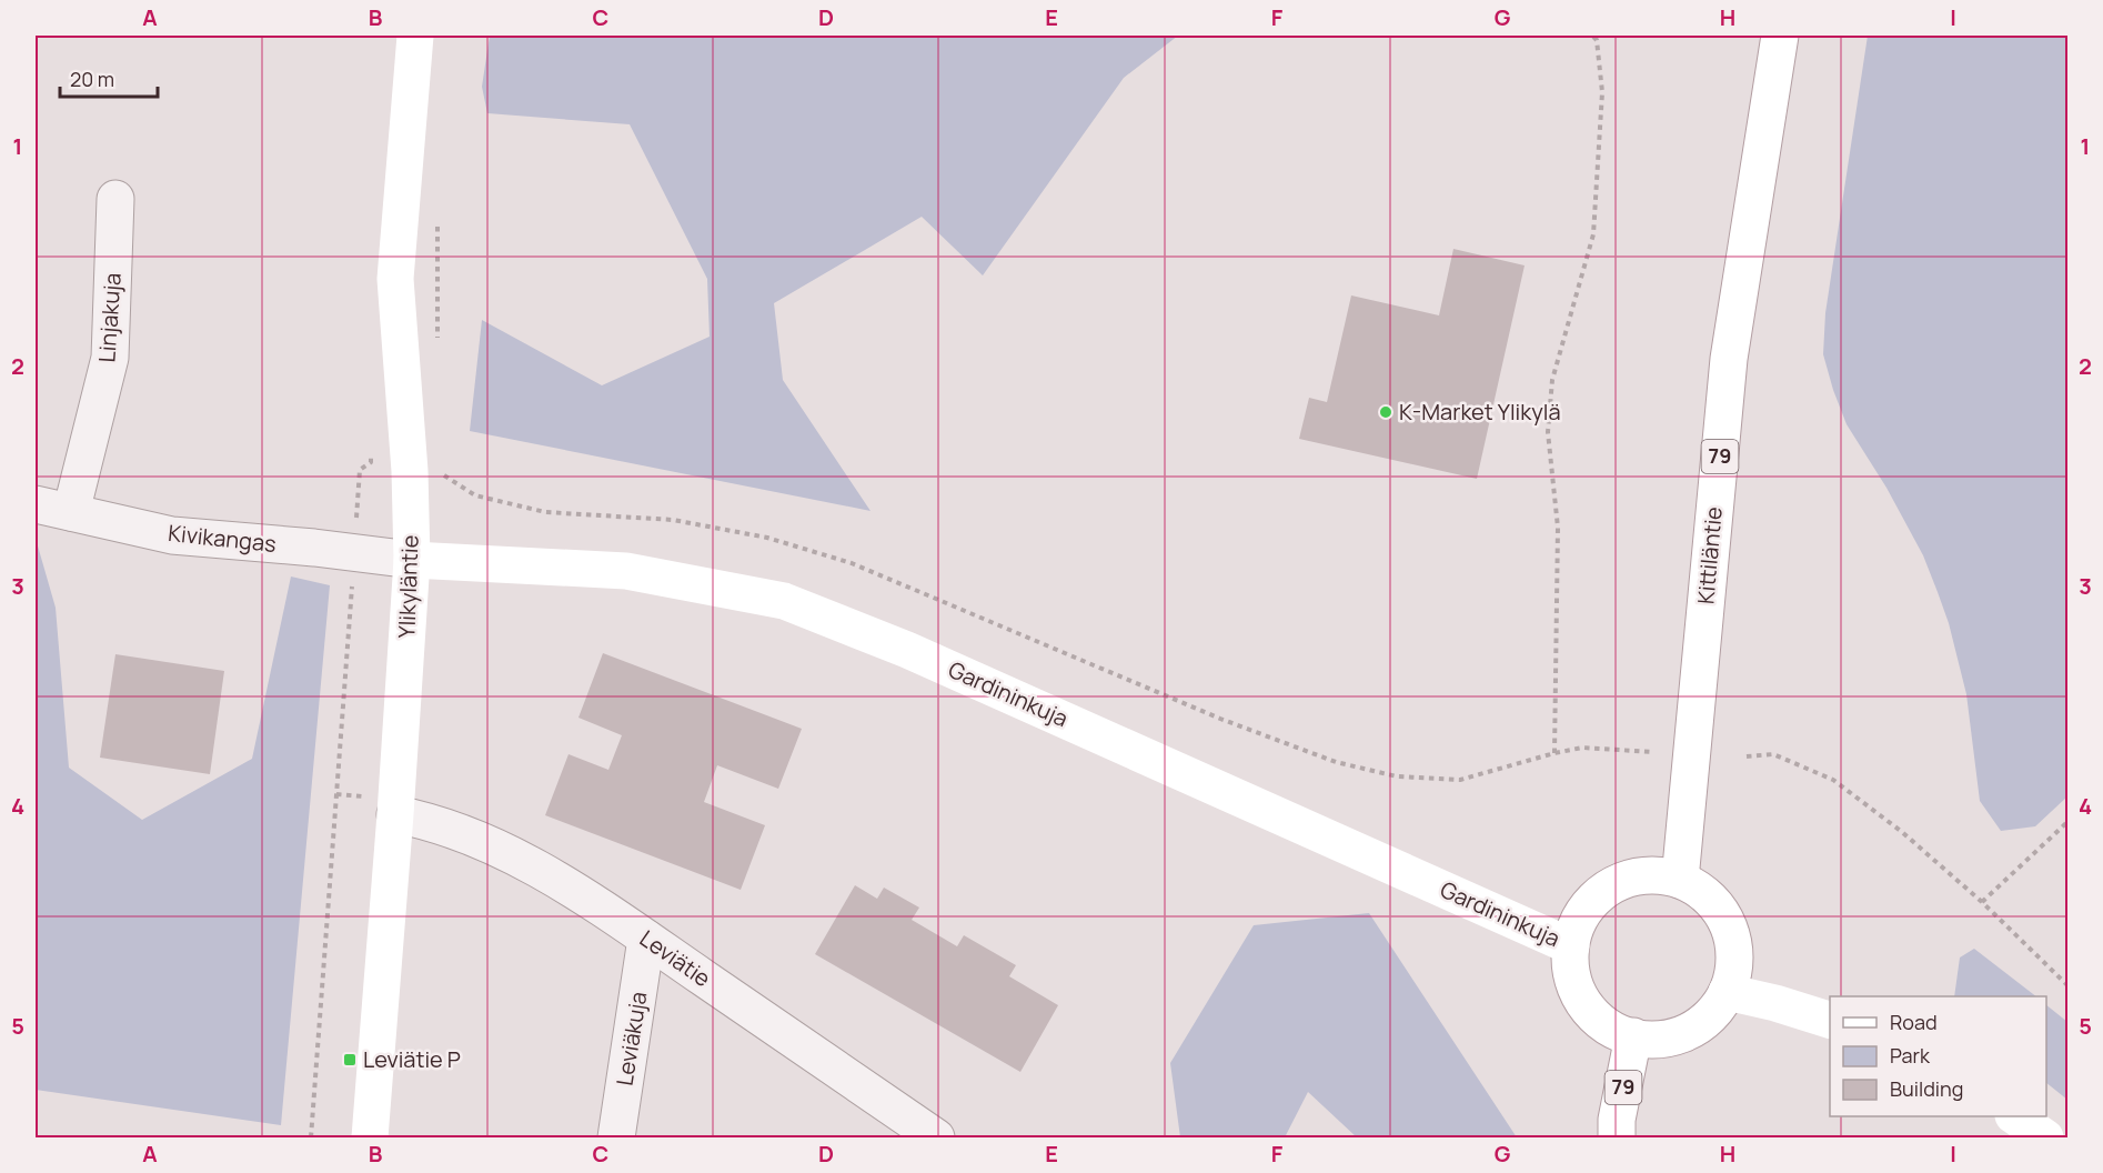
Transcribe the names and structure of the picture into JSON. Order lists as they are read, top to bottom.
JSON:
{
  "streets": {
    "main road": [
      "79",
      "Kittiläntie",
      "Ylikyläntie",
      "Gardininkuja"
    ],
    "street": [
      "Linjakuja",
      "Kivikangas",
      "Leviätie",
      "Leviäkuja"
    ]
  },
  "crossings": [
    ["Linjakuja", "Kivikangas"],
    ["79", "Kittiläntie"],
    ["79", "Gardininkuja"],
    ["Kivikangas", "Ylikyläntie"],
    ["Kivikangas", "Gardininkuja"],
    ["Kittiläntie", "Gardininkuja"],
    ["Ylikyläntie", "Gardininkuja"],
    ["Ylikyläntie", "Leviätie"],
    ["Leviätie", "Leviäkuja"]
  ],
  "places": {
    "other": ["K-Market Ylikylä"],
    "transit": ["Leviätie P"]
  },
  "legend": ["Road", "Park", "Building"],
  "scale_bar": "20 m",
  "grid": {
    "columns": [
      "A",
      "B",
      "C",
      "D",
      "E",
      "F",
      "G",
      "H",
      "I"
    ],
    "rows": [
      "1",
      "2",
      "3",
      "4",
      "5"
    ]
  }
}
